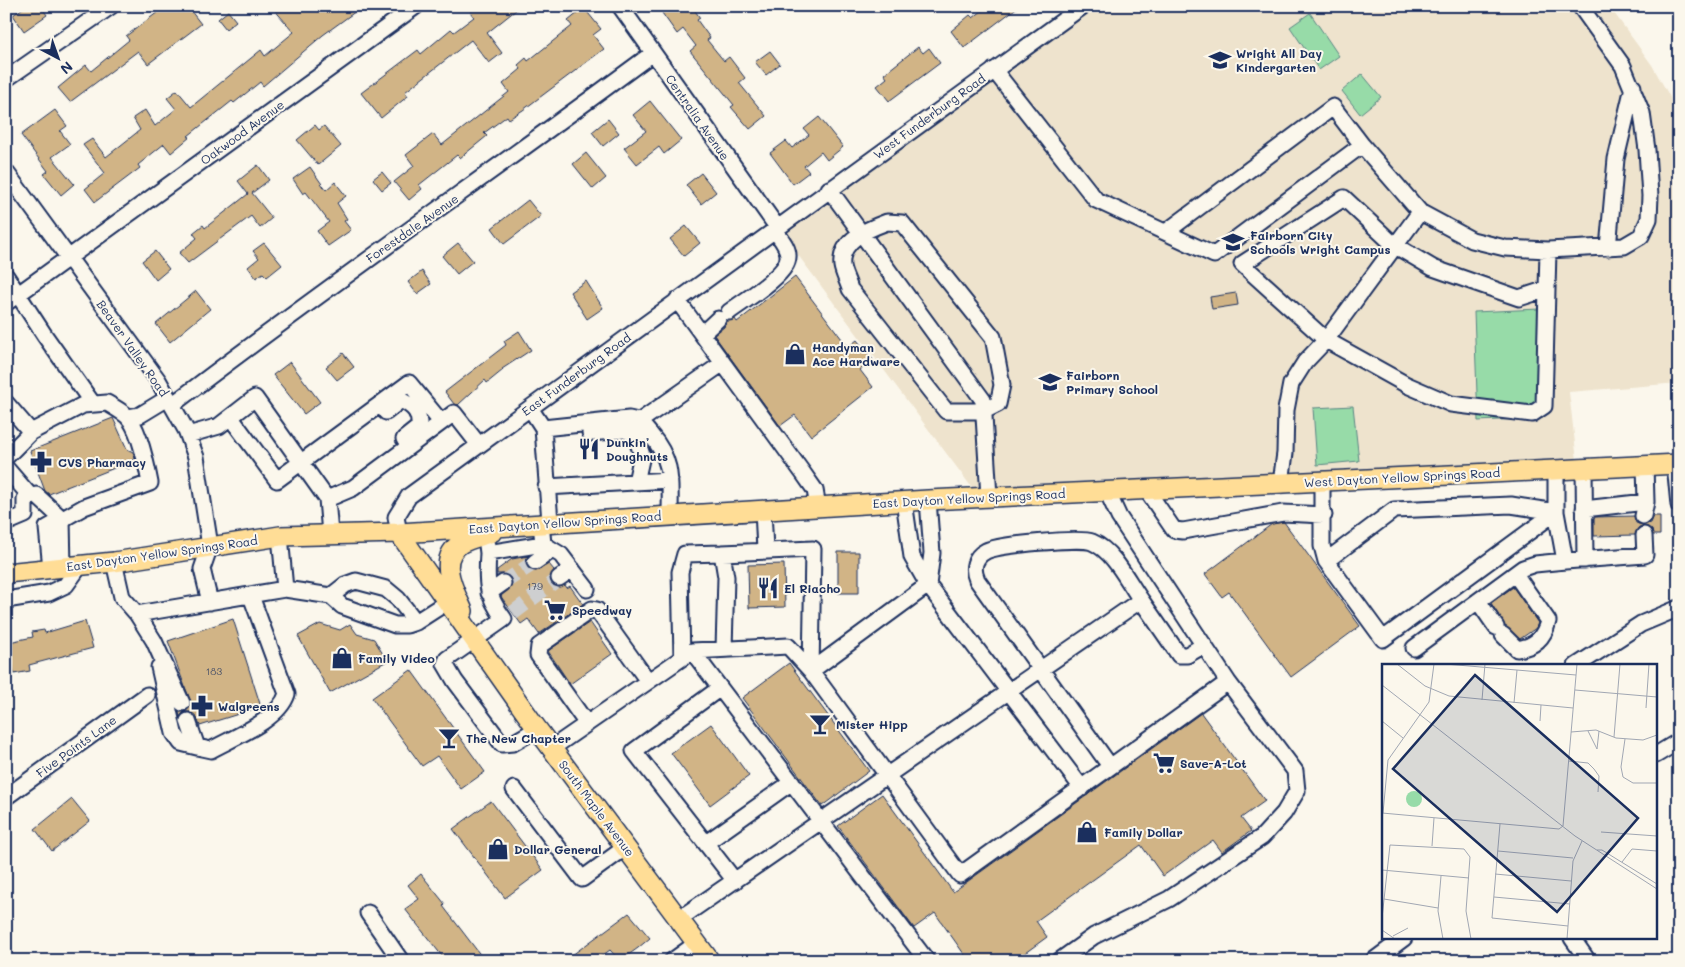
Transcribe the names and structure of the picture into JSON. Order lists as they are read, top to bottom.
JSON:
{
  "streets": {
    "main road": ["West Dayton Yellow Springs Road", "East Dayton Yellow Springs Road", "South Maple Avenue"],
    "street": [
      "West Funderburg Road",
      "Centralia Avenue",
      "Oakwood Avenue",
      "Forestdale Avenue",
      "Beaver Valley Road",
      "East Funderburg Road",
      "Five Points Lane"
    ]
  },
  "crossings": [
    ["West Funderburg Road", "Centralia Avenue"],
    ["West Funderburg Road", "East Funderburg Road"],
    ["Centralia Avenue", "Forestdale Avenue"],
    ["Centralia Avenue", "East Funderburg Road"],
    ["Oakwood Avenue", "Beaver Valley Road"],
    ["Forestdale Avenue", "Beaver Valley Road"],
    ["Beaver Valley Road", "East Dayton Yellow Springs Road"],
    ["East Funderburg Road", "East Dayton Yellow Springs Road"],
    ["East Funderburg Road", "South Maple Avenue"],
    ["West Dayton Yellow Springs Road", "East Dayton Yellow Springs Road"],
    ["East Dayton Yellow Springs Road", "South Maple Avenue"]
  ],
  "places": {
    "school or university": ["Wright All Day Kindergarten", "Fairborn City Schools Wright Campus", "Fairborn Primary School"],
    "shop": [
      "Handyman Ace Hardware",
      "Family Video",
      "Family Dollar",
      "Dollar General"
    ],
    "restaurant": ["Dunkin’ Doughnuts", "El Riacho"],
    "pharmacy": ["CVS Pharmacy", "Walgreens"],
    "supermarket": ["Speedway", "Save-A-Lot"],
    "bar": ["Mister Hipp", "The New Chapter"]
  },
  "house_numbers": ["179", "183"],
  "north": "bottom right"
}
